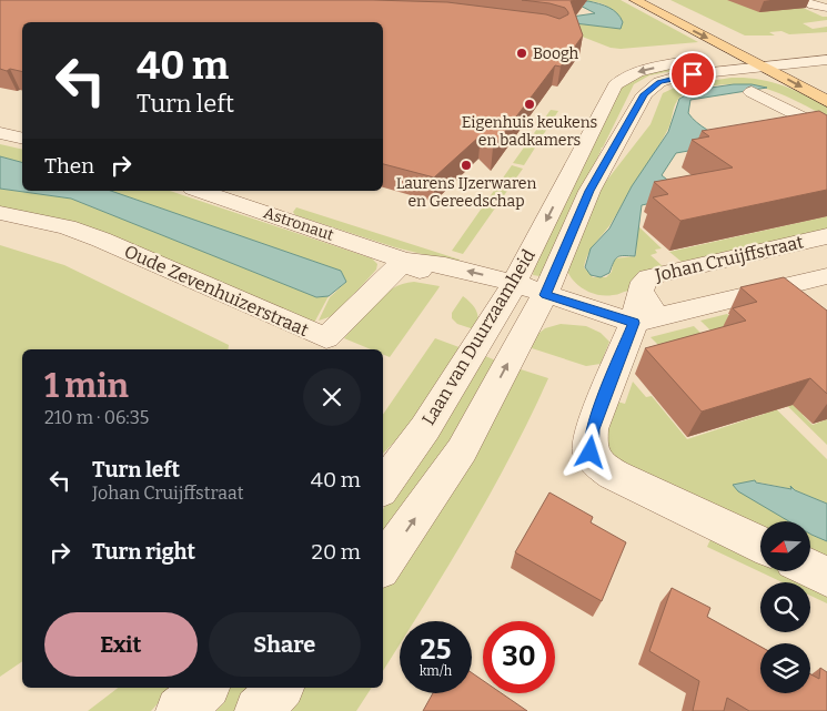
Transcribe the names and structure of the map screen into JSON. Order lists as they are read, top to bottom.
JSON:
{
  "streets": {
    "street": [
      "Astronaut",
      "Johan Cruijffstraat",
      "Oude Zevenhuizerstraat",
      "Laan van Duurzaamheid"
    ]
  },
  "crossings": [
    ["Astronaut", "Oude Zevenhuizerstraat"],
    ["Astronaut", "Laan van Duurzaamheid"]
  ],
  "places": ["Boogh", "Eigenhuis keukens en badkamers", "Laurens IJzerwaren en Gereedschap"],
  "north": "left",
  "page": {
    "turn": ["40 m", "Turn left"],
    "then": "Then",
    "heading": ["1 min", "210 m · 06:35"],
    "list": [
      {
        "name": "Turn left",
        "note": "Johan Cruijffstraat",
        "value": "40 m"
      },
      {
        "name": "Turn right",
        "value": "20 m"
      }
    ],
    "buttons": ["Exit", "Share"],
    "speed": "25 km/h",
    "limit": "30"
  }
}
